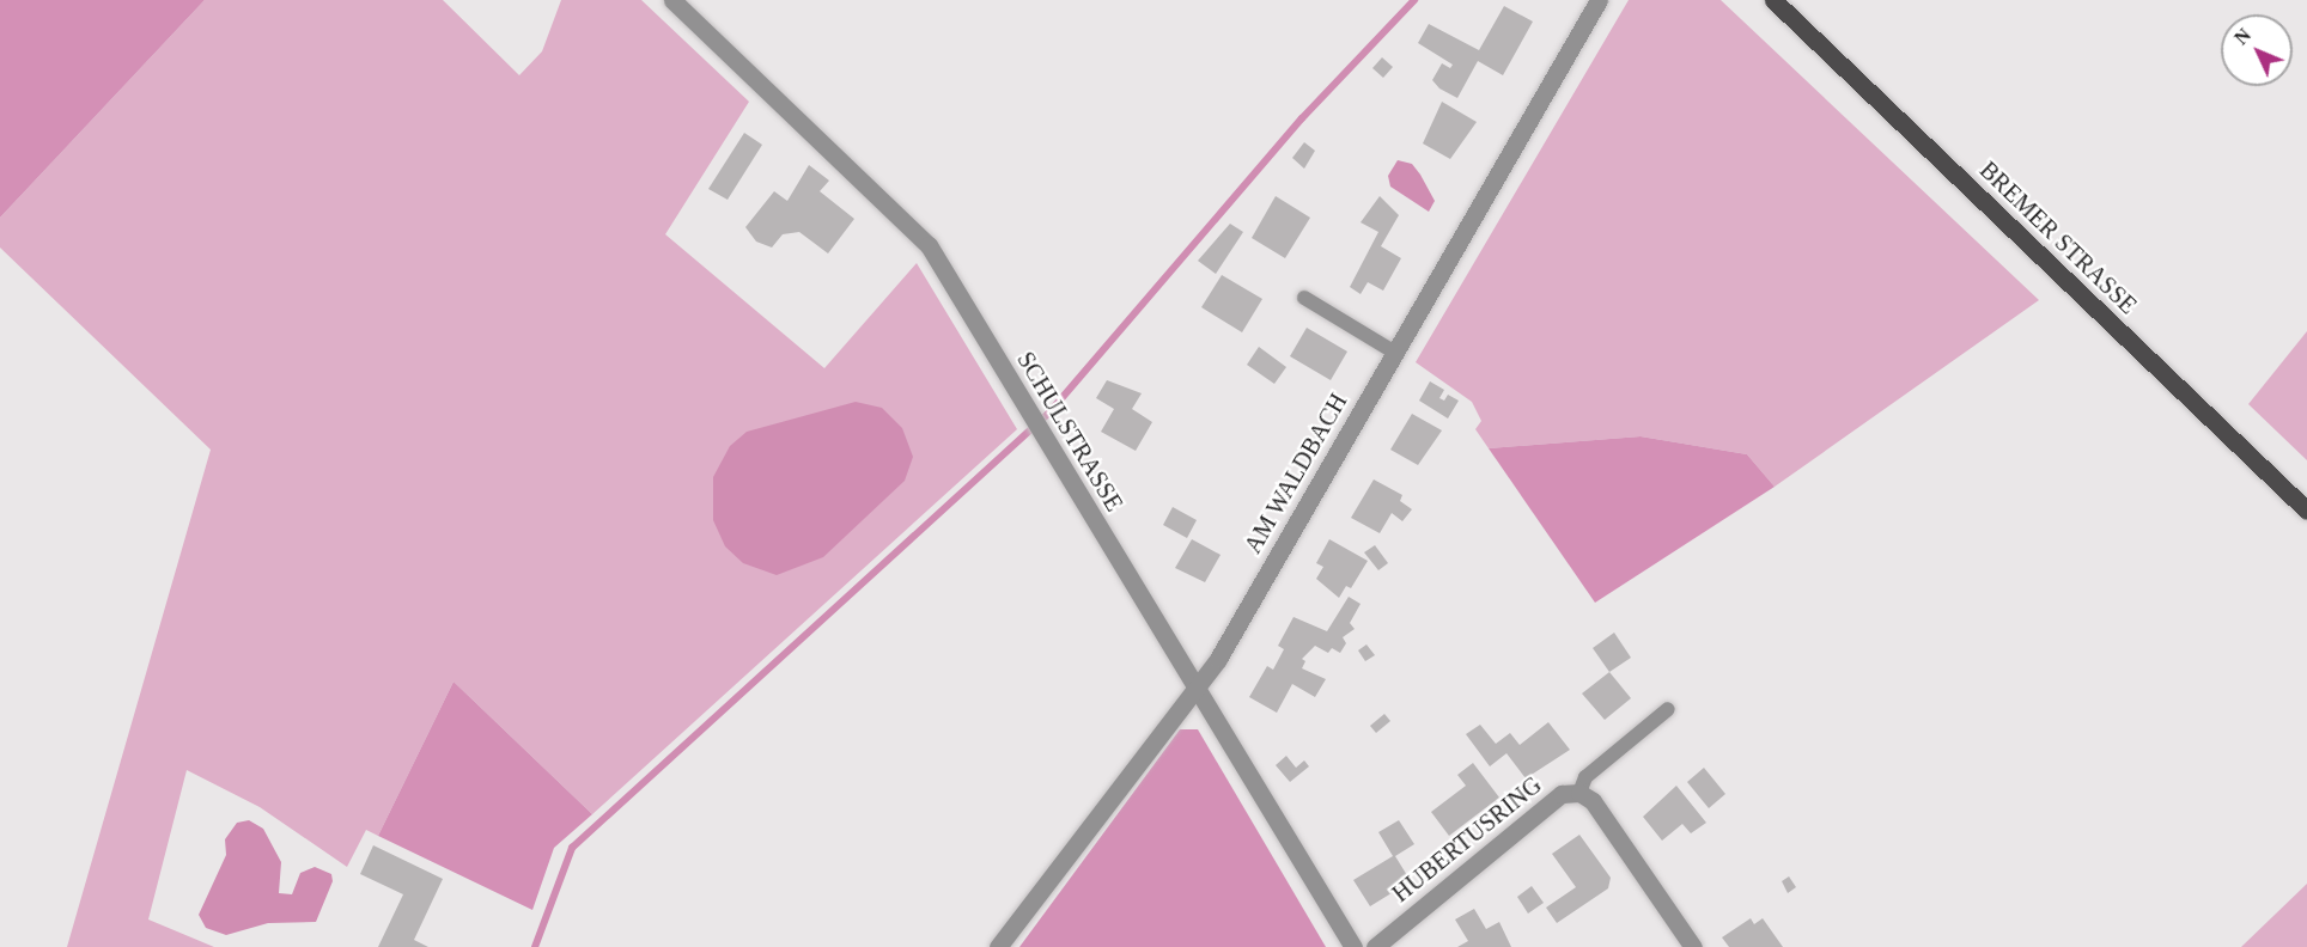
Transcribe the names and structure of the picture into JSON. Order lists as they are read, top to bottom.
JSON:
{
  "streets": {
    "main road": ["BREMER STRASSE"],
    "street": ["SCHULSTRASSE", "AM WALDBACH", "HUBERTUSRING"]
  },
  "crossings": [
    ["SCHULSTRASSE", "AM WALDBACH"]
  ],
  "north": "top left"
}
